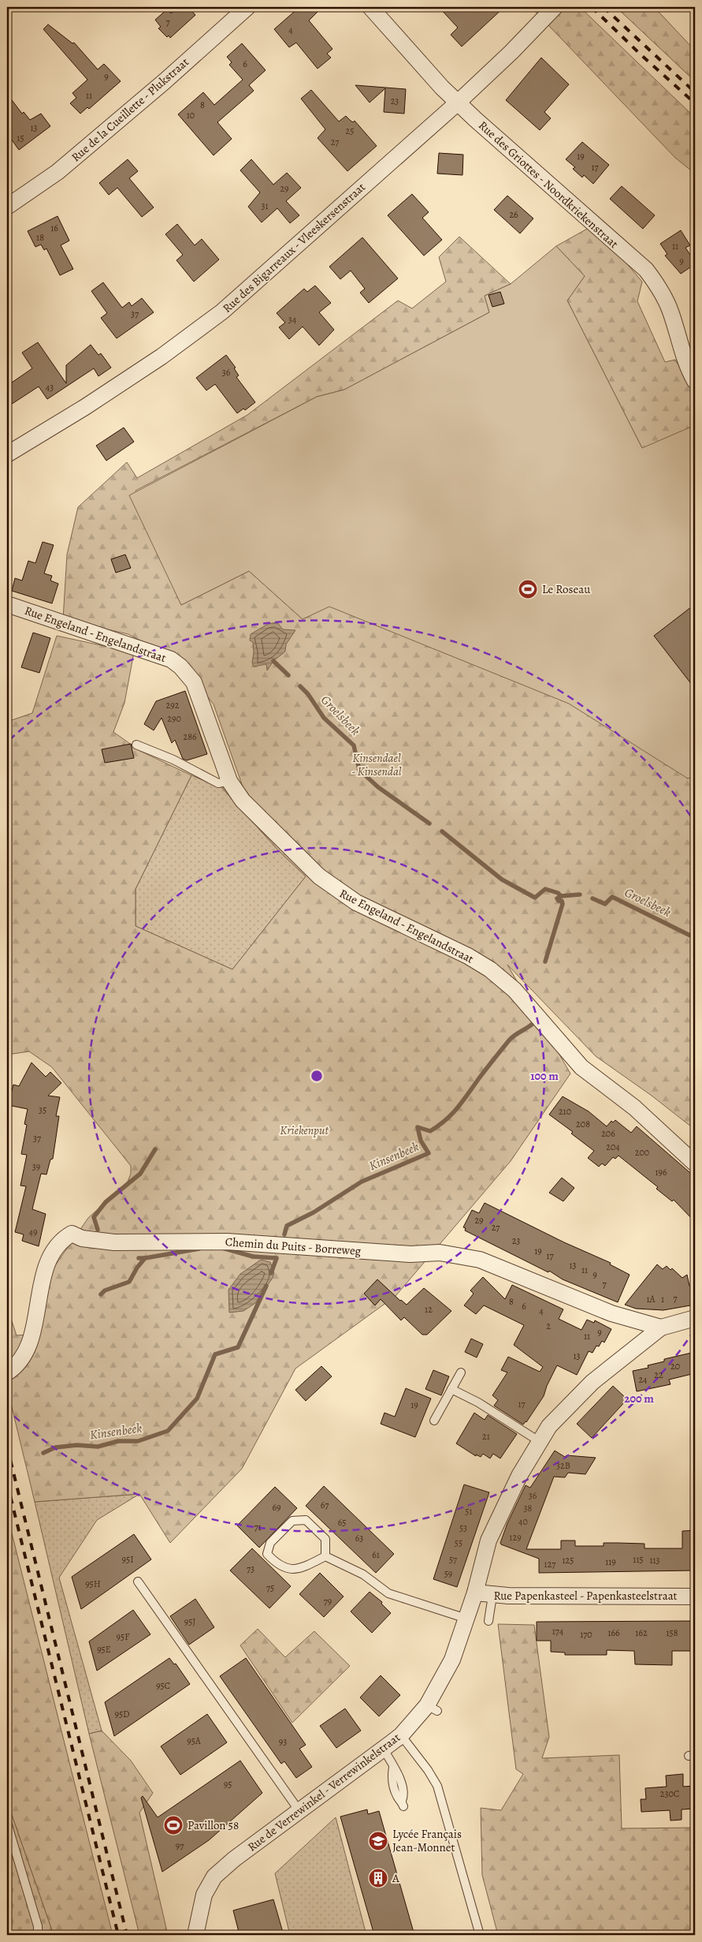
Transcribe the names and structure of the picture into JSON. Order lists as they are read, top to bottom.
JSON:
{
  "streets": {
    "street": [
      "Rue de la Cueillette - Plukstraat",
      "Rue des Griottes - Noordkriekenstraat",
      "Rue des Bigarreaux - Vleeskersenstraat",
      "Rue Engeland - Engelandstraat",
      "Chemin du Puits - Borreweg",
      "Rue Papenkasteel - Papenkasteelstraat",
      "Rue de Verrewinkel - Verrewinkelstraat"
    ]
  },
  "crossings": [
    ["Rue des Griottes - Noordkriekenstraat", "Rue des Bigarreaux - Vleeskersenstraat"],
    ["Chemin du Puits - Borreweg", "Rue de Verrewinkel - Verrewinkelstraat"],
    ["Rue Papenkasteel - Papenkasteelstraat", "Rue de Verrewinkel - Verrewinkelstraat"]
  ],
  "water": ["Groelsbeek", "Kinsenbeek"],
  "parks": ["Kinsendael - Kinsendal", "Kriekenput"],
  "places": {
    "sports": ["Le Roseau", "Pavillon 58"],
    "school or university": ["Lycée Français Jean-Monnet"],
    "building": ["A"]
  },
  "house_numbers": [
    "7",
    "4",
    "6",
    "9",
    "11",
    "23",
    "8",
    "10",
    "13",
    "25",
    "15",
    "27",
    "19",
    "17",
    "29",
    "31",
    "26",
    "16",
    "18",
    "11",
    "9",
    "37",
    "34",
    "36",
    "43",
    "292",
    "290",
    "286",
    "35",
    "210",
    "208",
    "206",
    "37",
    "204",
    "200",
    "39",
    "196",
    "29",
    "27",
    "49",
    "23",
    "19",
    "17",
    "13",
    "11",
    "9",
    "7",
    "7",
    "1A",
    "1",
    "8",
    "6",
    "12",
    "4",
    "2",
    "9",
    "11",
    "13",
    "20",
    "22",
    "24",
    "17",
    "19",
    "21",
    "32B",
    "36",
    "67",
    "69",
    "38",
    "51",
    "40",
    "65",
    "71",
    "53",
    "129",
    "63",
    "55",
    "61",
    "95I",
    "57",
    "115",
    "125",
    "113",
    "119",
    "127",
    "73",
    "59",
    "95H",
    "75",
    "79",
    "95J",
    "174",
    "166",
    "162",
    "158",
    "170",
    "95F",
    "95E",
    "95C",
    "95D",
    "95A",
    "93",
    "95",
    "230C",
    "97"
  ],
  "rings": ["100 m", "200 m"]
}
